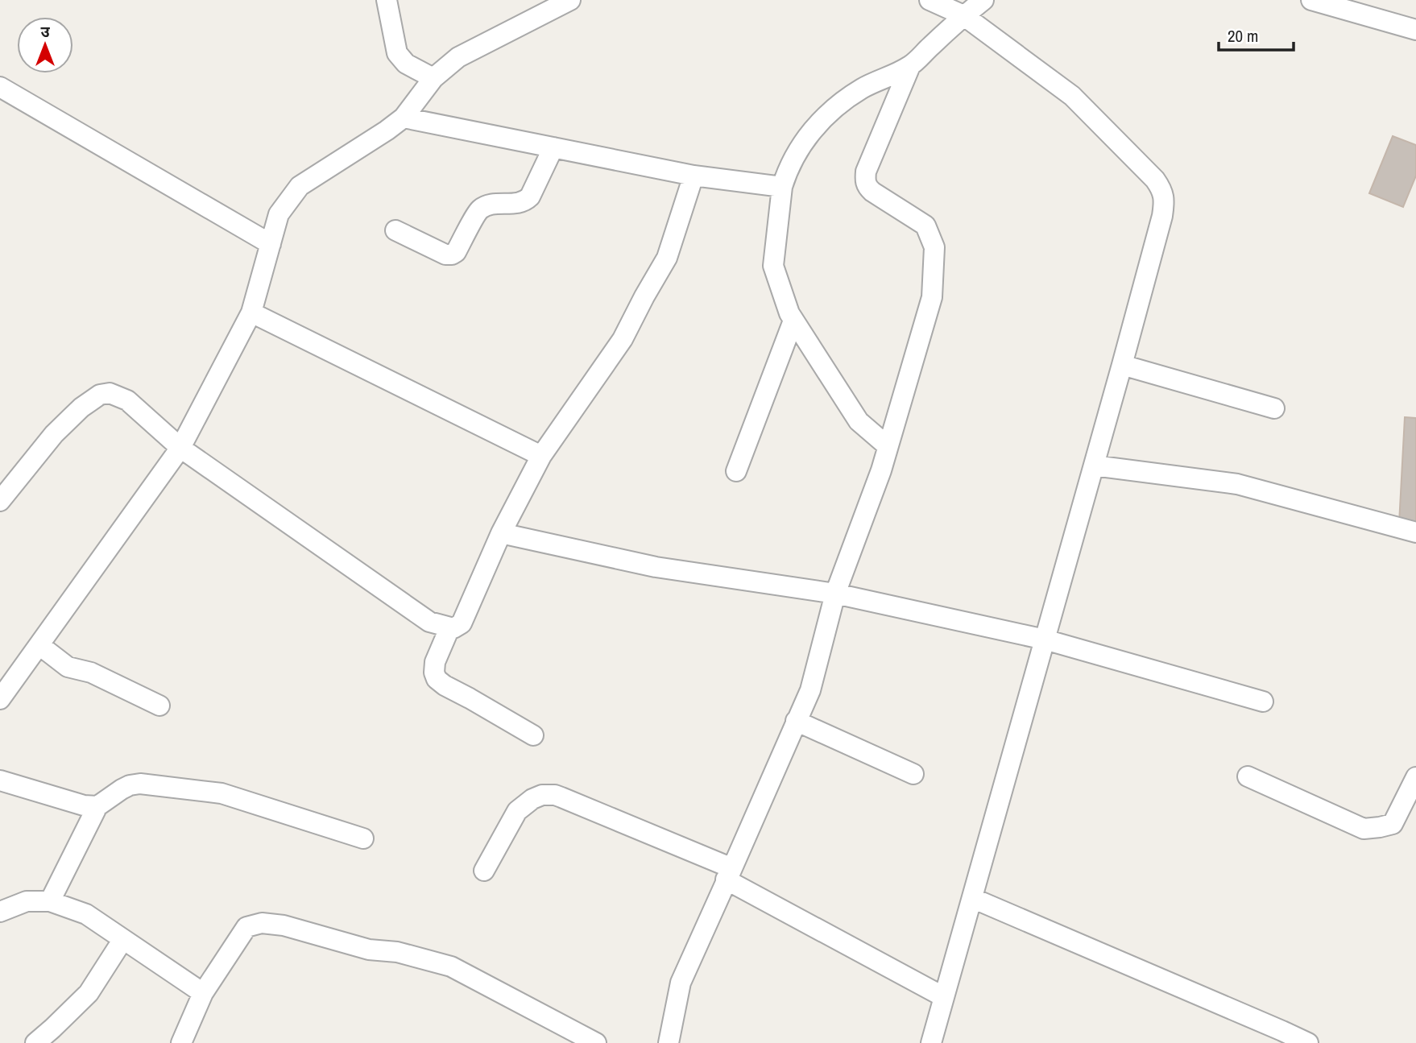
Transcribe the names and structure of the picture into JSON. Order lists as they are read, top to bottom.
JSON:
{
  "scale_bar": "20 m",
  "north": "top"
}
